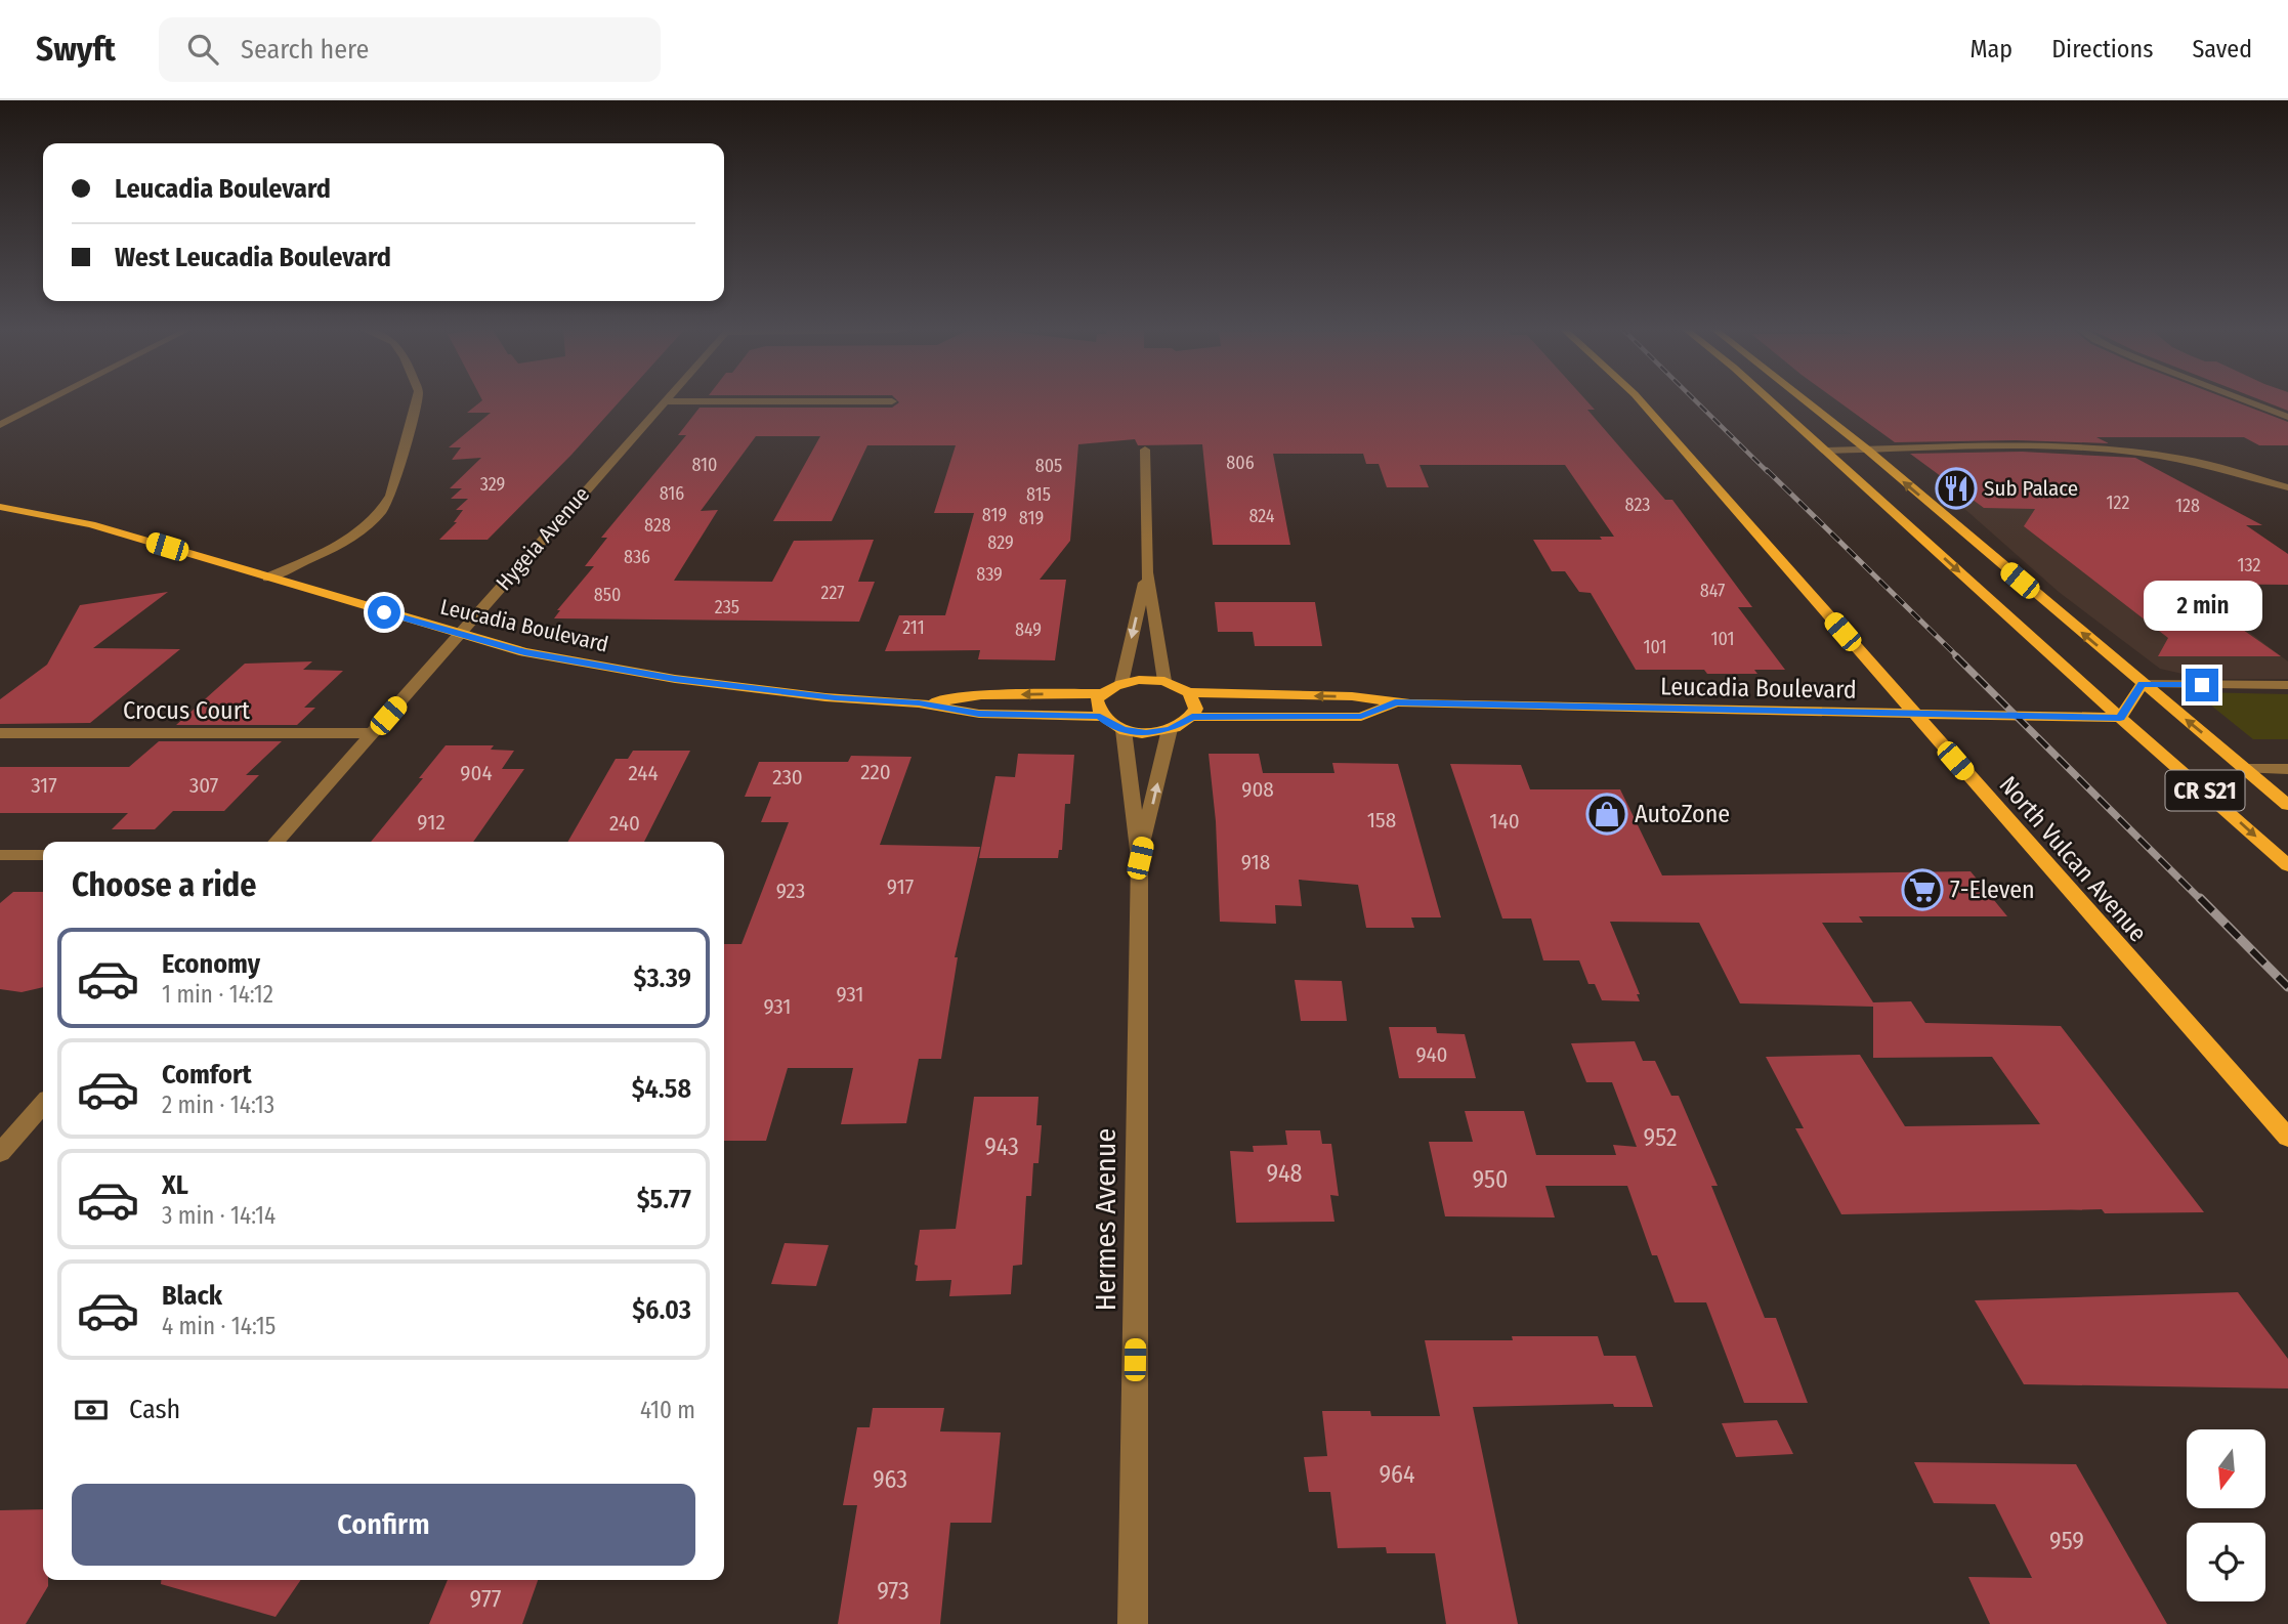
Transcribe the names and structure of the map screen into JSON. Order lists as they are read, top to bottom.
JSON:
{
  "streets": {
    "main road": ["Leucadia Boulevard", "CR S21", "North Vulcan Avenue"],
    "street": ["Hygeia Avenue", "Crocus Court", "Hermes Avenue"]
  },
  "crossings": [
    ["Hygeia Avenue", "Leucadia Boulevard"],
    ["Hygeia Avenue", "Crocus Court"],
    ["Leucadia Boulevard", "CR S21"],
    ["Leucadia Boulevard", "North Vulcan Avenue"]
  ],
  "places": {
    "restaurant": ["Sub Palace"],
    "shop": ["AutoZone"],
    "supermarket": ["7-Eleven"]
  },
  "house_numbers": [
    "806",
    "810",
    "805",
    "329",
    "816",
    "815",
    "122",
    "823",
    "128",
    "819",
    "824",
    "819",
    "828",
    "829",
    "836",
    "132",
    "839",
    "847",
    "227",
    "850",
    "235",
    "211",
    "849",
    "101",
    "101",
    "220",
    "904",
    "244",
    "230",
    "317",
    "307",
    "908",
    "158",
    "140",
    "912",
    "240",
    "918",
    "917",
    "923",
    "931",
    "931",
    "940",
    "952",
    "943",
    "948",
    "950",
    "964",
    "963",
    "959",
    "973",
    "977"
  ],
  "north": "bottom",
  "page": {
    "header": "Swyft",
    "search": "Search here",
    "nav": ["Map", "Directions", "Saved"],
    "banner": ["Leucadia Boulevard", "West Leucadia Boulevard"],
    "bubble": "2 min",
    "heading": "Choose a ride",
    "list": [
      {
        "name": "Economy",
        "note": "1 min · 14:12",
        "value": "$3.39"
      },
      {
        "name": "Comfort",
        "note": "2 min · 14:13",
        "value": "$4.58"
      },
      {
        "name": "XL",
        "note": "3 min · 14:14",
        "value": "$5.77"
      },
      {
        "name": "Black",
        "note": "4 min · 14:15",
        "value": "$6.03"
      }
    ],
    "pay": ["Cash", "410 m"],
    "buttons": "Confirm"
  }
}
